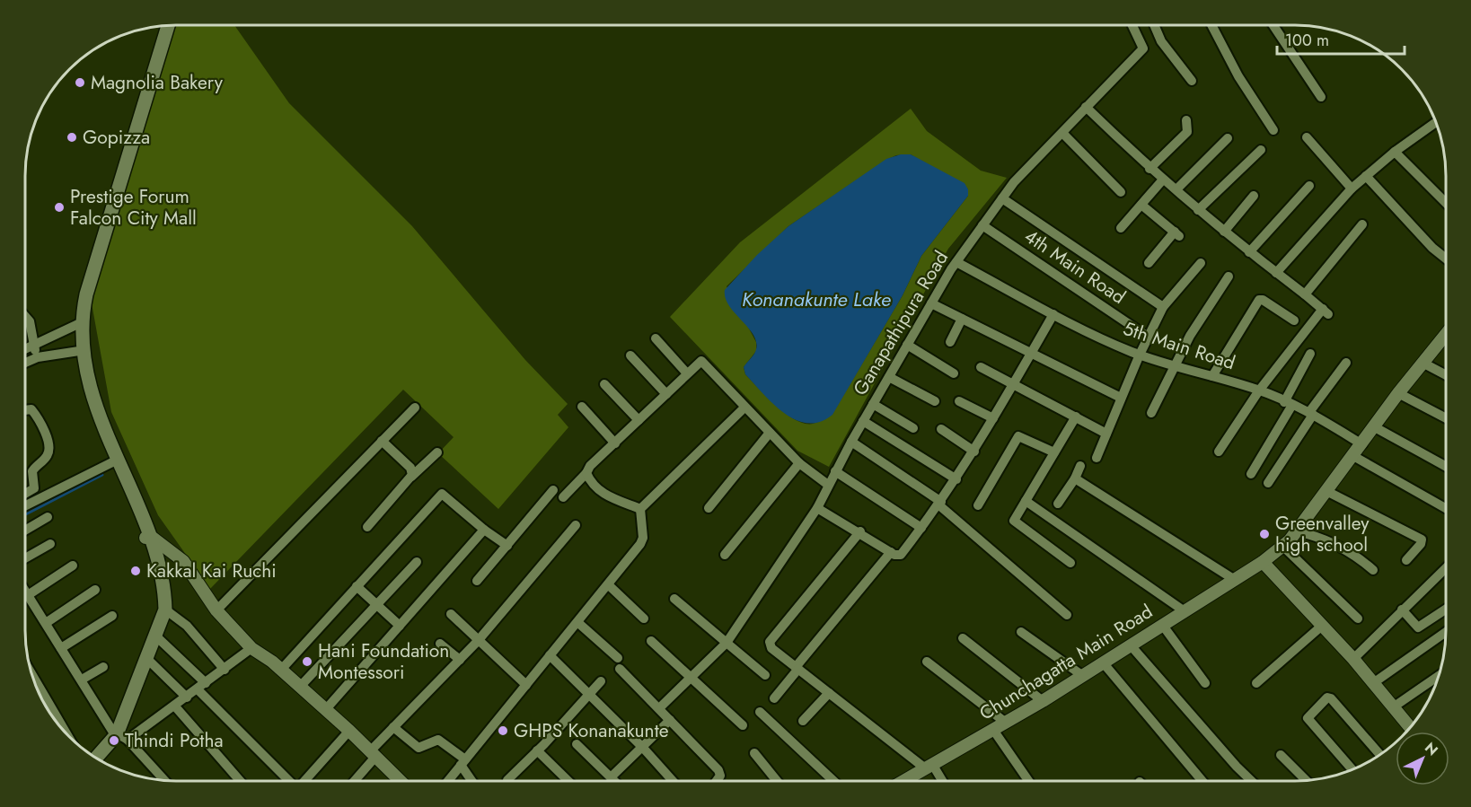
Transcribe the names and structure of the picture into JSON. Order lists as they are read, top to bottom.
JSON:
{
  "streets": {
    "street": [
      "4th Main Road",
      "Ganapathipura Road",
      "5th Main Road",
      "Chunchagatta Main Road"
    ]
  },
  "crossings": [
    ["4th Main Road", "Ganapathipura Road"],
    ["Ganapathipura Road", "5th Main Road"],
    ["5th Main Road", "Chunchagatta Main Road"]
  ],
  "water": ["Konanakunte Lake"],
  "places": [
    "Magnolia Bakery",
    "Gopizza",
    "Prestige Forum Falcon City Mall",
    "Greenvalley high school",
    "Kakkal Kai Ruchi",
    "Hani Foundation Montessori",
    "GHPS Konanakunte",
    "Thindi Potha"
  ],
  "scale_bar": "100 m",
  "north": "top right"
}
